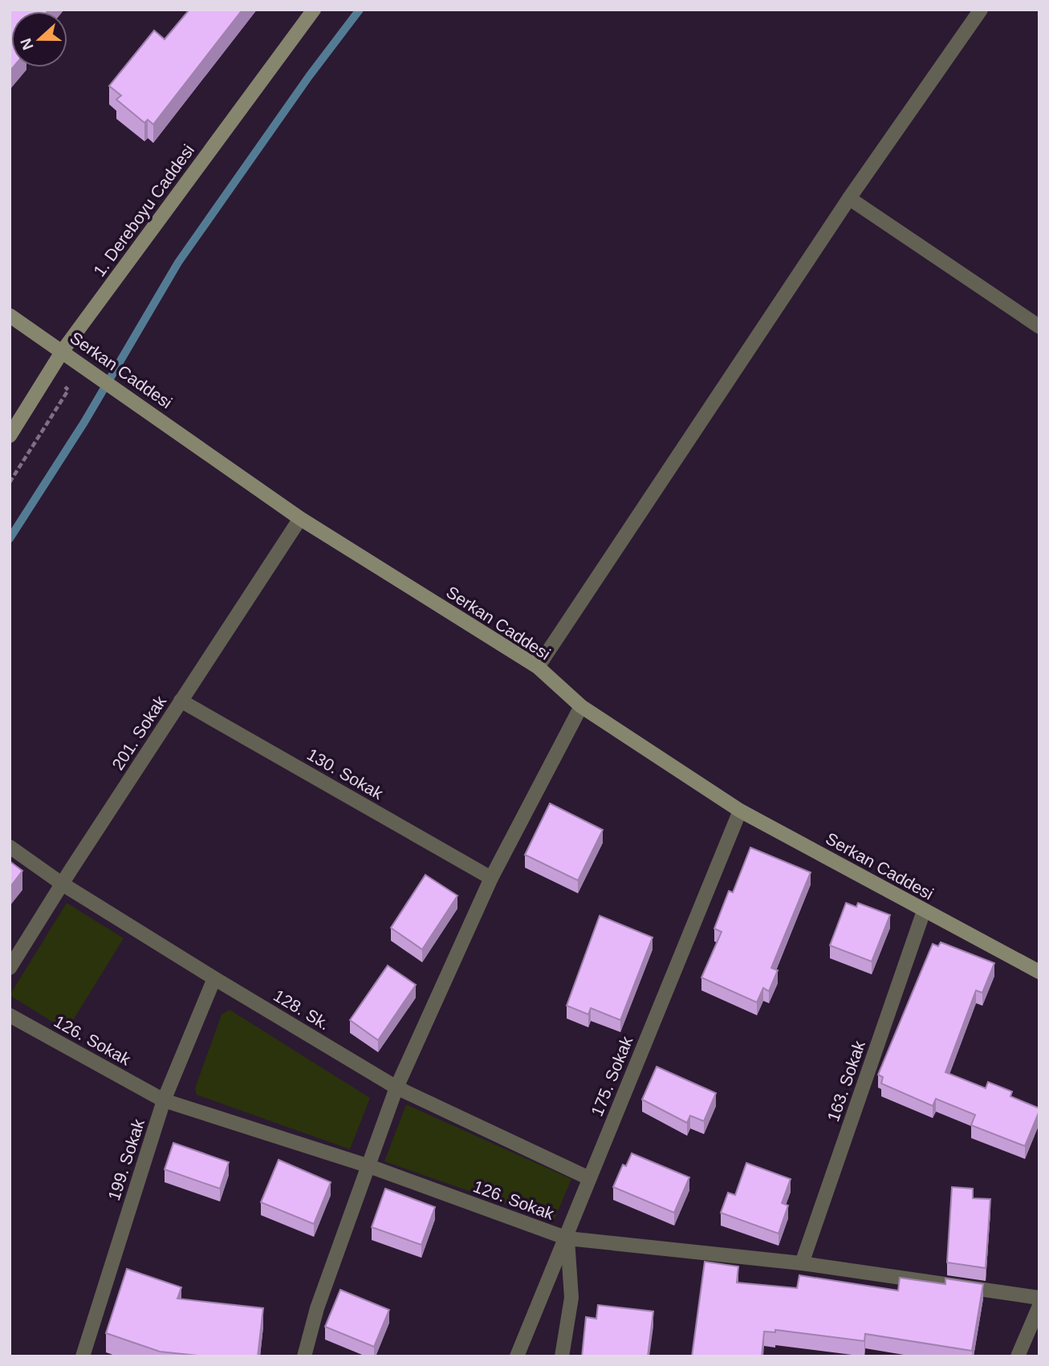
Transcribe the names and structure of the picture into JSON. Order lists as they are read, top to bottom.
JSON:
{
  "streets": {
    "main road": ["1. Dereboyu Caddesi", "Serkan Caddesi"],
    "street": [
      "201. Sokak",
      "130. Sokak",
      "128. Sk.",
      "126. Sokak",
      "175. Sokak",
      "163. Sokak",
      "199. Sokak"
    ]
  },
  "crossings": [
    ["1. Dereboyu Caddesi", "Serkan Caddesi"],
    ["Serkan Caddesi", "201. Sokak"],
    ["Serkan Caddesi", "175. Sokak"],
    ["Serkan Caddesi", "163. Sokak"],
    ["201. Sokak", "130. Sokak"],
    ["201. Sokak", "128. Sk."],
    ["128. Sk.", "175. Sokak"],
    ["128. Sk.", "199. Sokak"],
    ["126. Sokak", "175. Sokak"],
    ["126. Sokak", "163. Sokak"],
    ["126. Sokak", "199. Sokak"]
  ],
  "north": "left"
}
